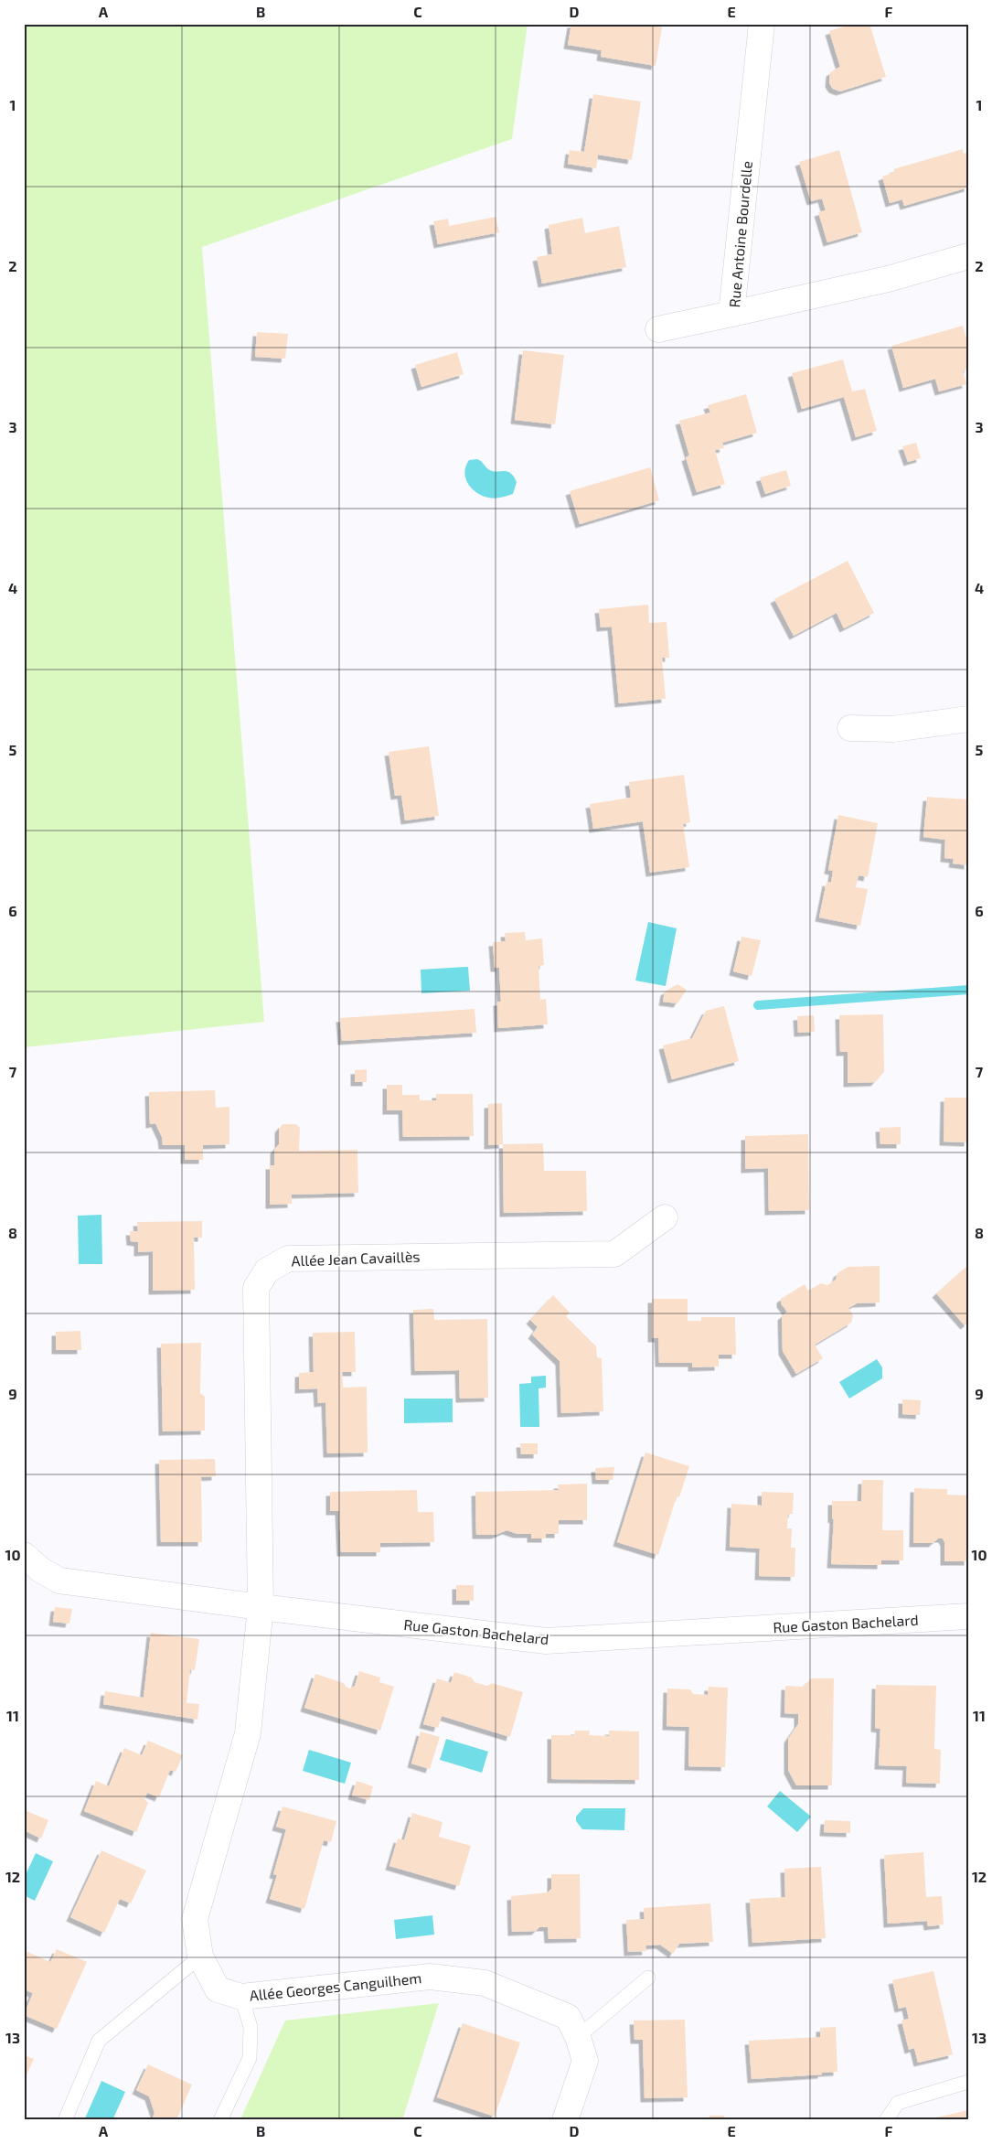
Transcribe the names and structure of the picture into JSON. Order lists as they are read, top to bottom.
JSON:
{
  "streets": {
    "street": [
      "Rue Antoine Bourdelle",
      "Allée Jean Cavaillès",
      "Rue Gaston Bachelard",
      "Allée Georges Canguilhem"
    ]
  },
  "crossings": [
    ["Allée Jean Cavaillès", "Rue Gaston Bachelard"],
    ["Allée Jean Cavaillès", "Allée Georges Canguilhem"],
    ["Rue Gaston Bachelard", "Allée Georges Canguilhem"]
  ],
  "grid": {
    "columns": [
      "A",
      "B",
      "C",
      "D",
      "E",
      "F"
    ],
    "rows": [
      "1",
      "2",
      "3",
      "4",
      "5",
      "6",
      "7",
      "8",
      "9",
      "10",
      "11",
      "12",
      "13"
    ]
  }
}
